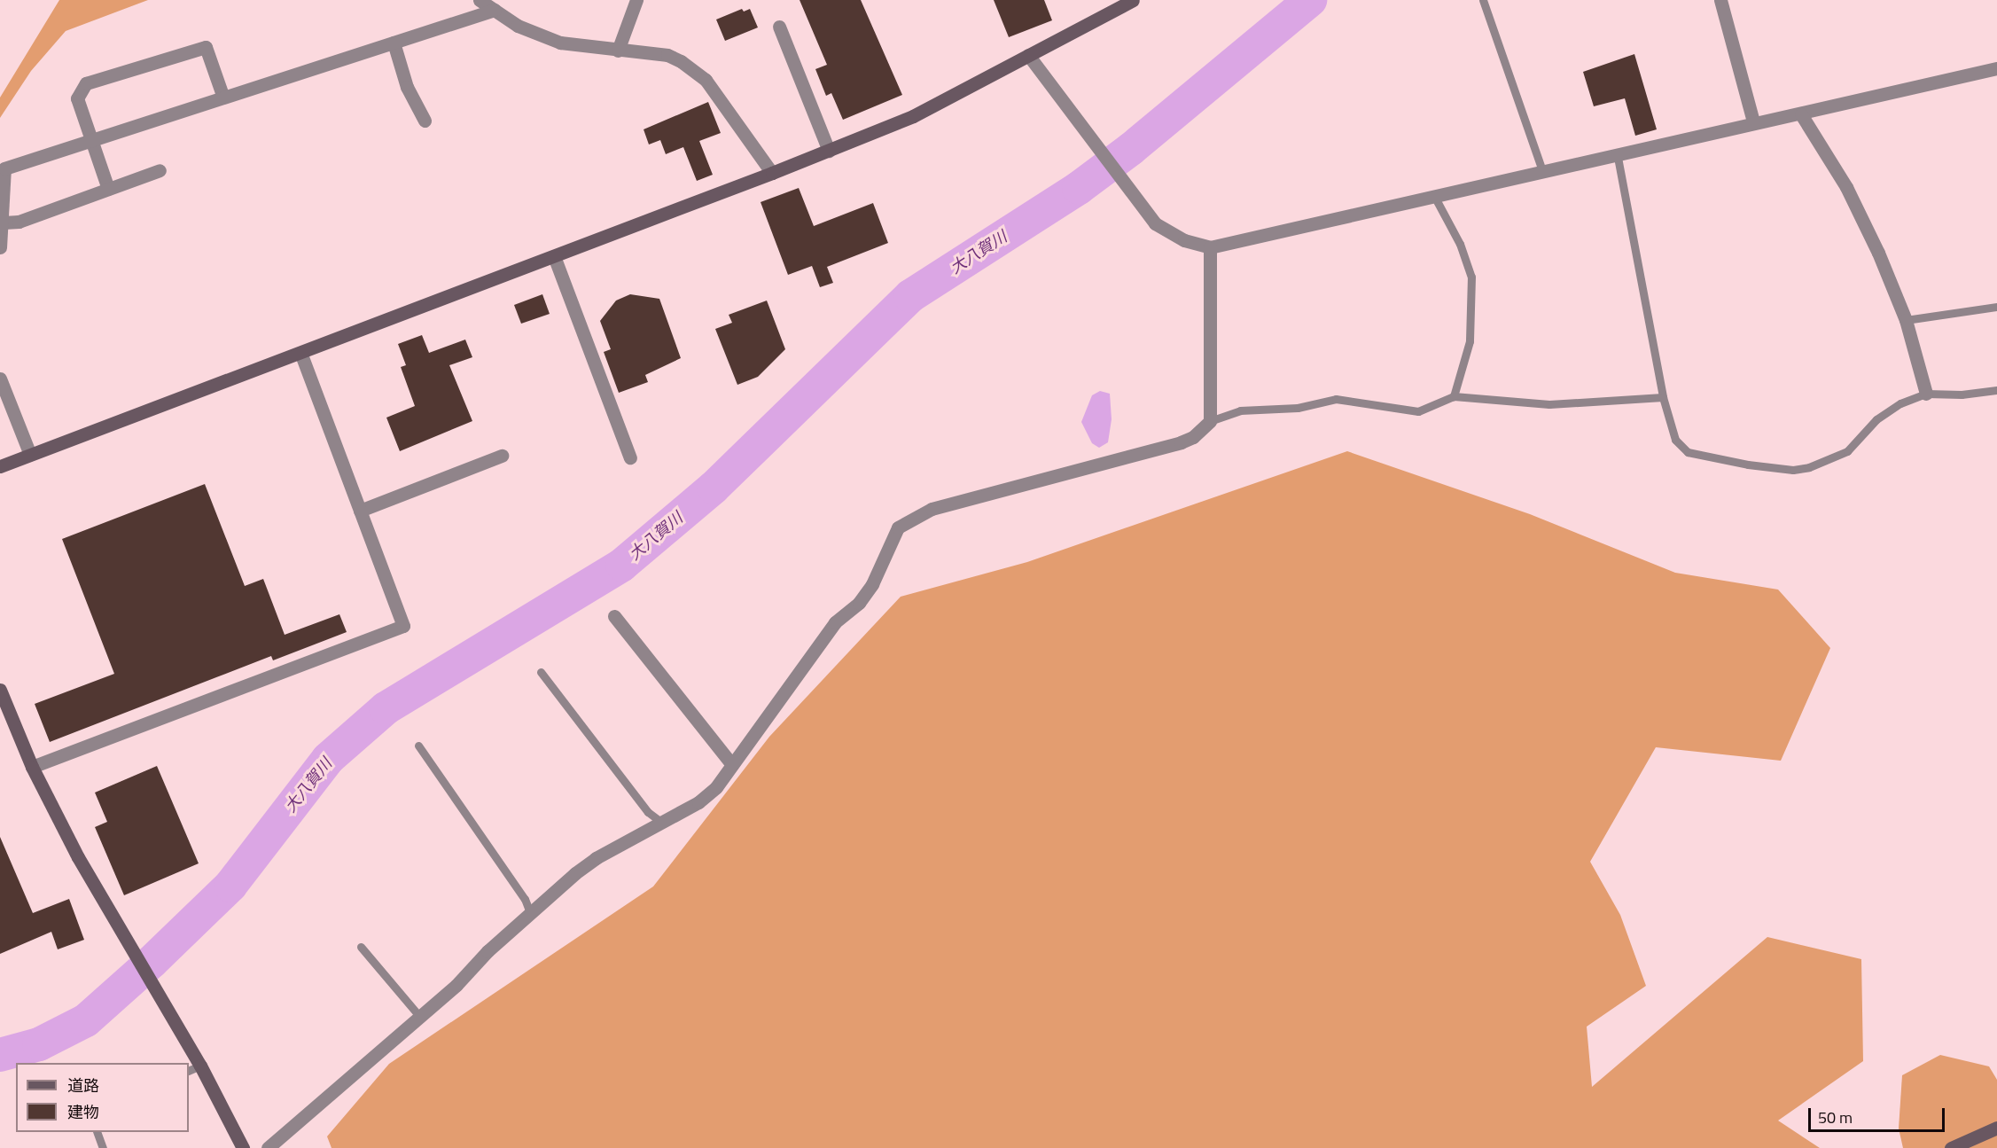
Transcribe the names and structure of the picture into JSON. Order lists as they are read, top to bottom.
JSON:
{
  "water": ["大八賀川"],
  "legend": ["道路", "建物"],
  "scale_bar": "50 m"
}
